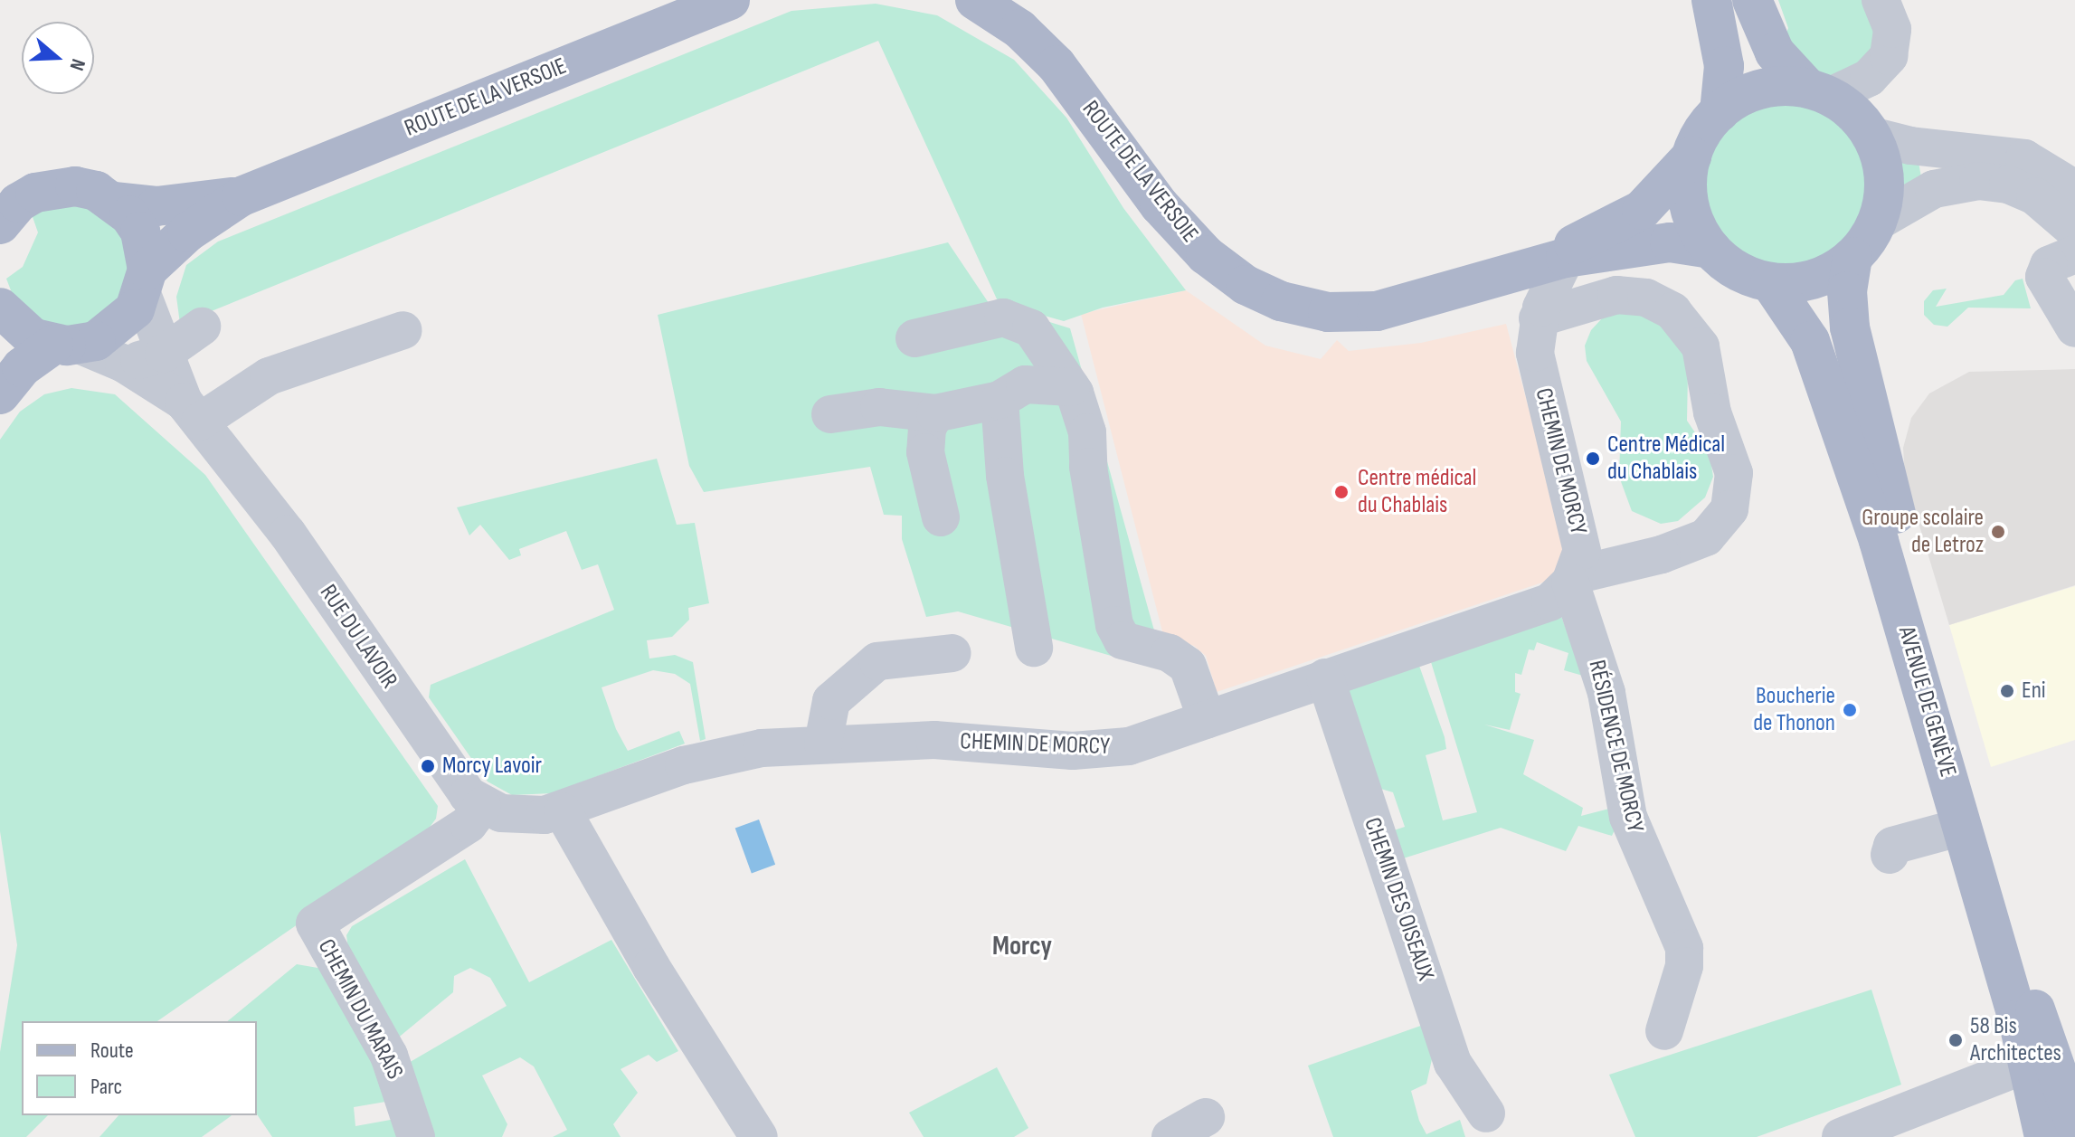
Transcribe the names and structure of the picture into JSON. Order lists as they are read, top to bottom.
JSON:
{
  "streets": {
    "main road": ["ROUTE DE LA VERSOIE", "AVENUE DE GENÈVE"],
    "street": [
      "CHEMIN DE MORCY",
      "RUE DU LAVOIR",
      "RÉSIDENCE DE MORCY",
      "CHEMIN DES OISEAUX",
      "CHEMIN DU MARAIS"
    ]
  },
  "crossings": [
    ["ROUTE DE LA VERSOIE", "CHEMIN DE MORCY"],
    ["ROUTE DE LA VERSOIE", "RUE DU LAVOIR"],
    ["ROUTE DE LA VERSOIE", "AVENUE DE GENÈVE"],
    ["CHEMIN DE MORCY", "RÉSIDENCE DE MORCY"],
    ["CHEMIN DE MORCY", "CHEMIN DES OISEAUX"],
    ["RUE DU LAVOIR", "CHEMIN DU MARAIS"]
  ],
  "districts": ["Morcy"],
  "places": [
    "Centre Médical du Chablais",
    "Centre médical du Chablais",
    "Groupe scolaire de Letroz",
    "Eni",
    "Boucherie de Thonon",
    "Morcy Lavoir",
    "58 Bis Architectes"
  ],
  "legend": ["Route", "Parc"],
  "north": "right"
}
